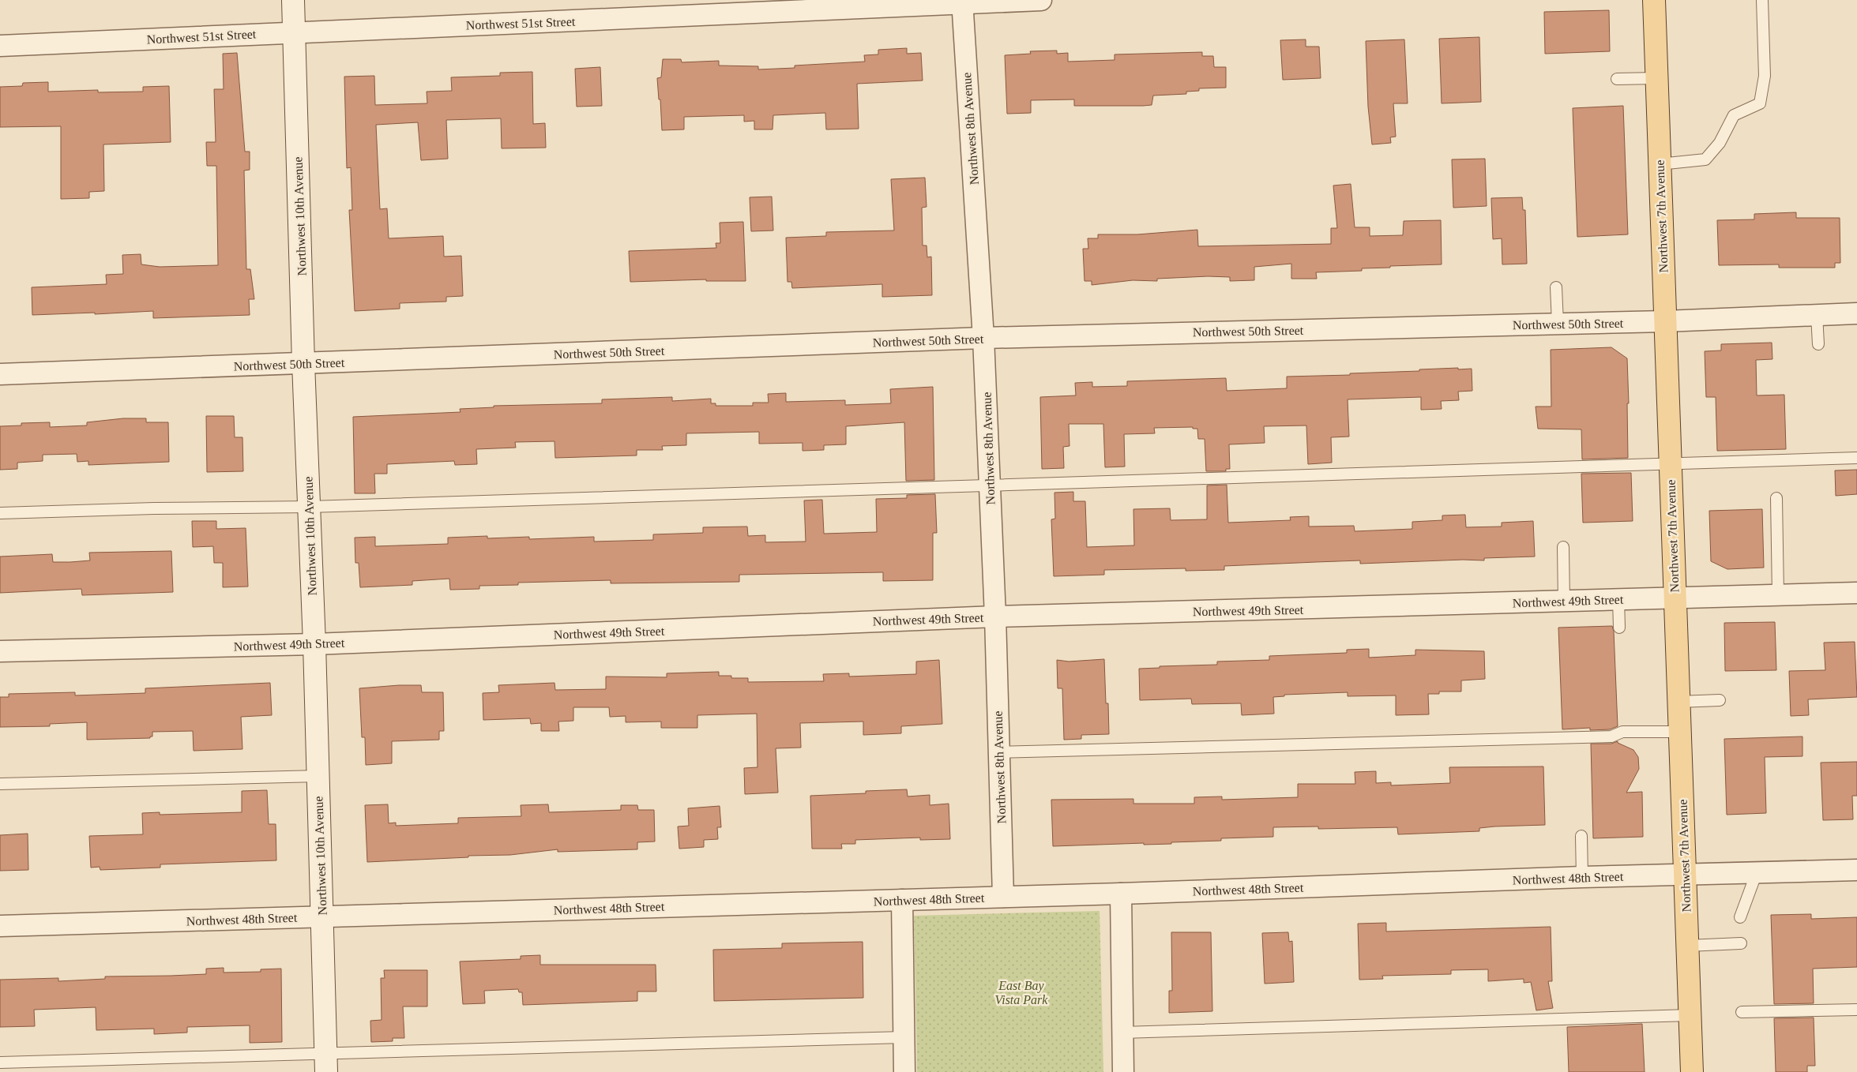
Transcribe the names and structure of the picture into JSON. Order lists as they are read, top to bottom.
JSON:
{
  "streets": {
    "main road": ["Northwest 7th Avenue"],
    "street": [
      "Northwest 51st Street",
      "Northwest 8th Avenue",
      "Northwest 10th Avenue",
      "Northwest 50th Street",
      "Northwest 49th Street",
      "Northwest 48th Street"
    ]
  },
  "crossings": [
    ["Northwest 51st Street", "Northwest 8th Avenue"],
    ["Northwest 51st Street", "Northwest 10th Avenue"],
    ["Northwest 8th Avenue", "Northwest 50th Street"],
    ["Northwest 8th Avenue", "Northwest 49th Street"],
    ["Northwest 8th Avenue", "Northwest 48th Street"],
    ["Northwest 10th Avenue", "Northwest 50th Street"],
    ["Northwest 10th Avenue", "Northwest 49th Street"],
    ["Northwest 10th Avenue", "Northwest 48th Street"],
    ["Northwest 7th Avenue", "Northwest 50th Street"],
    ["Northwest 7th Avenue", "Northwest 49th Street"],
    ["Northwest 7th Avenue", "Northwest 48th Street"]
  ],
  "parks": ["East Bay Vista Park"]
}
